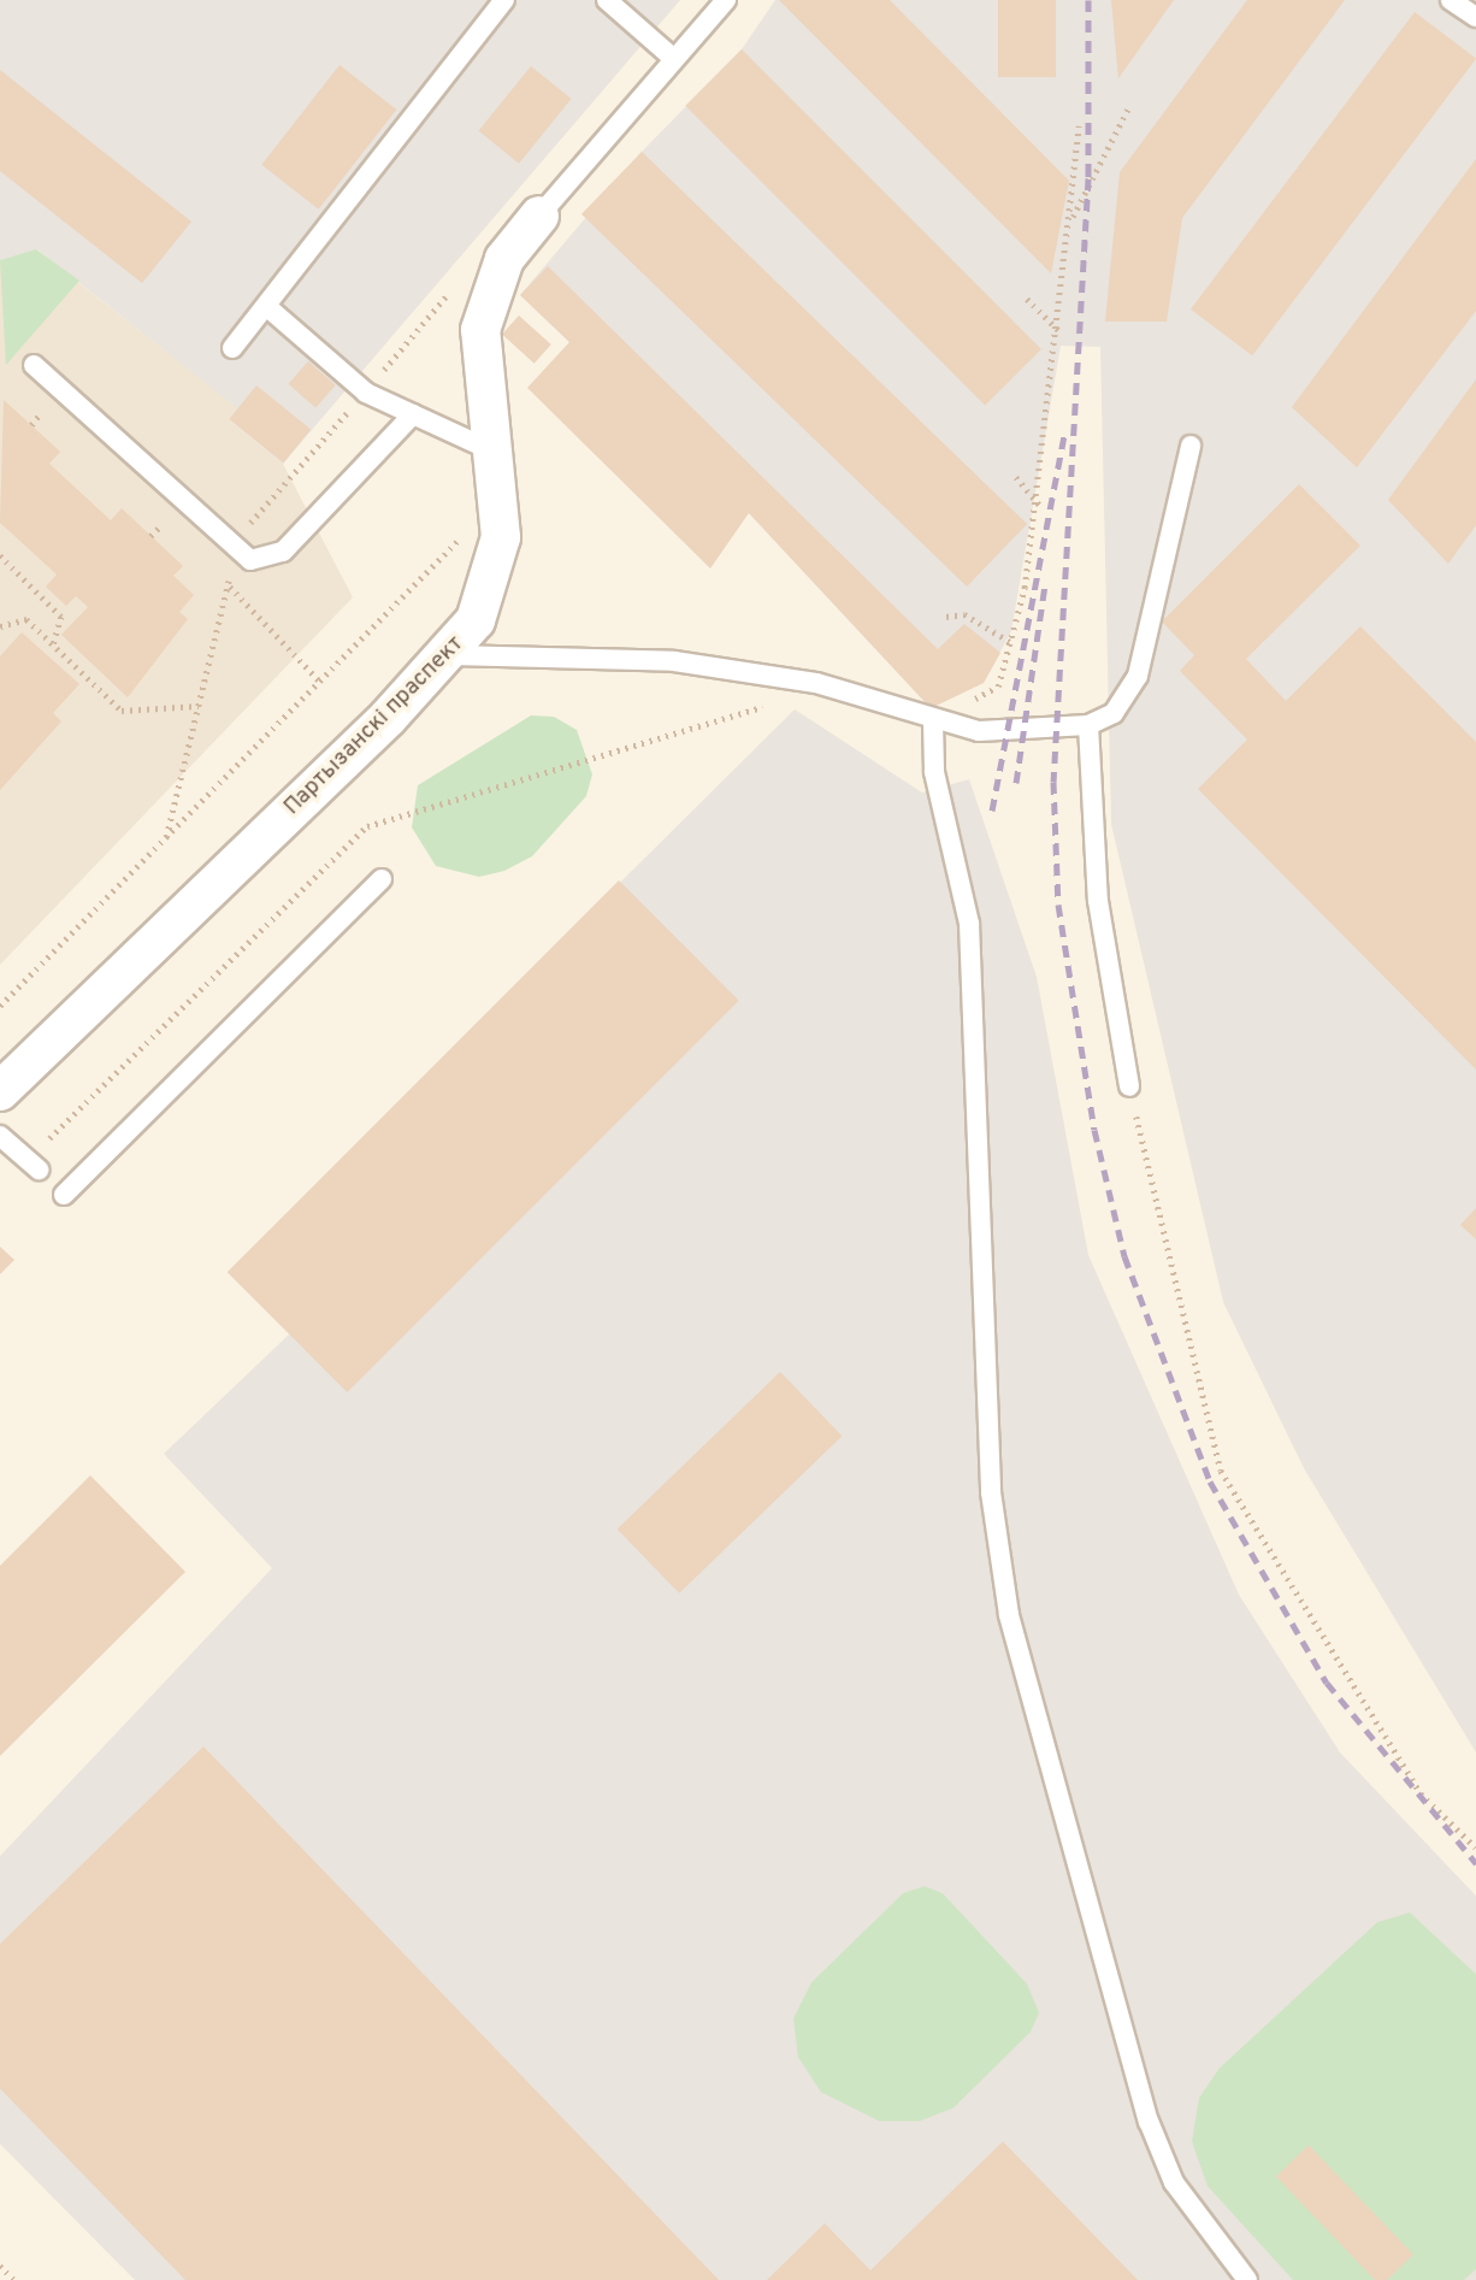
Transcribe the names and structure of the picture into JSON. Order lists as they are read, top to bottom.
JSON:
{
  "streets": {
    "street": ["Партызанскі праспект"]
  }
}
